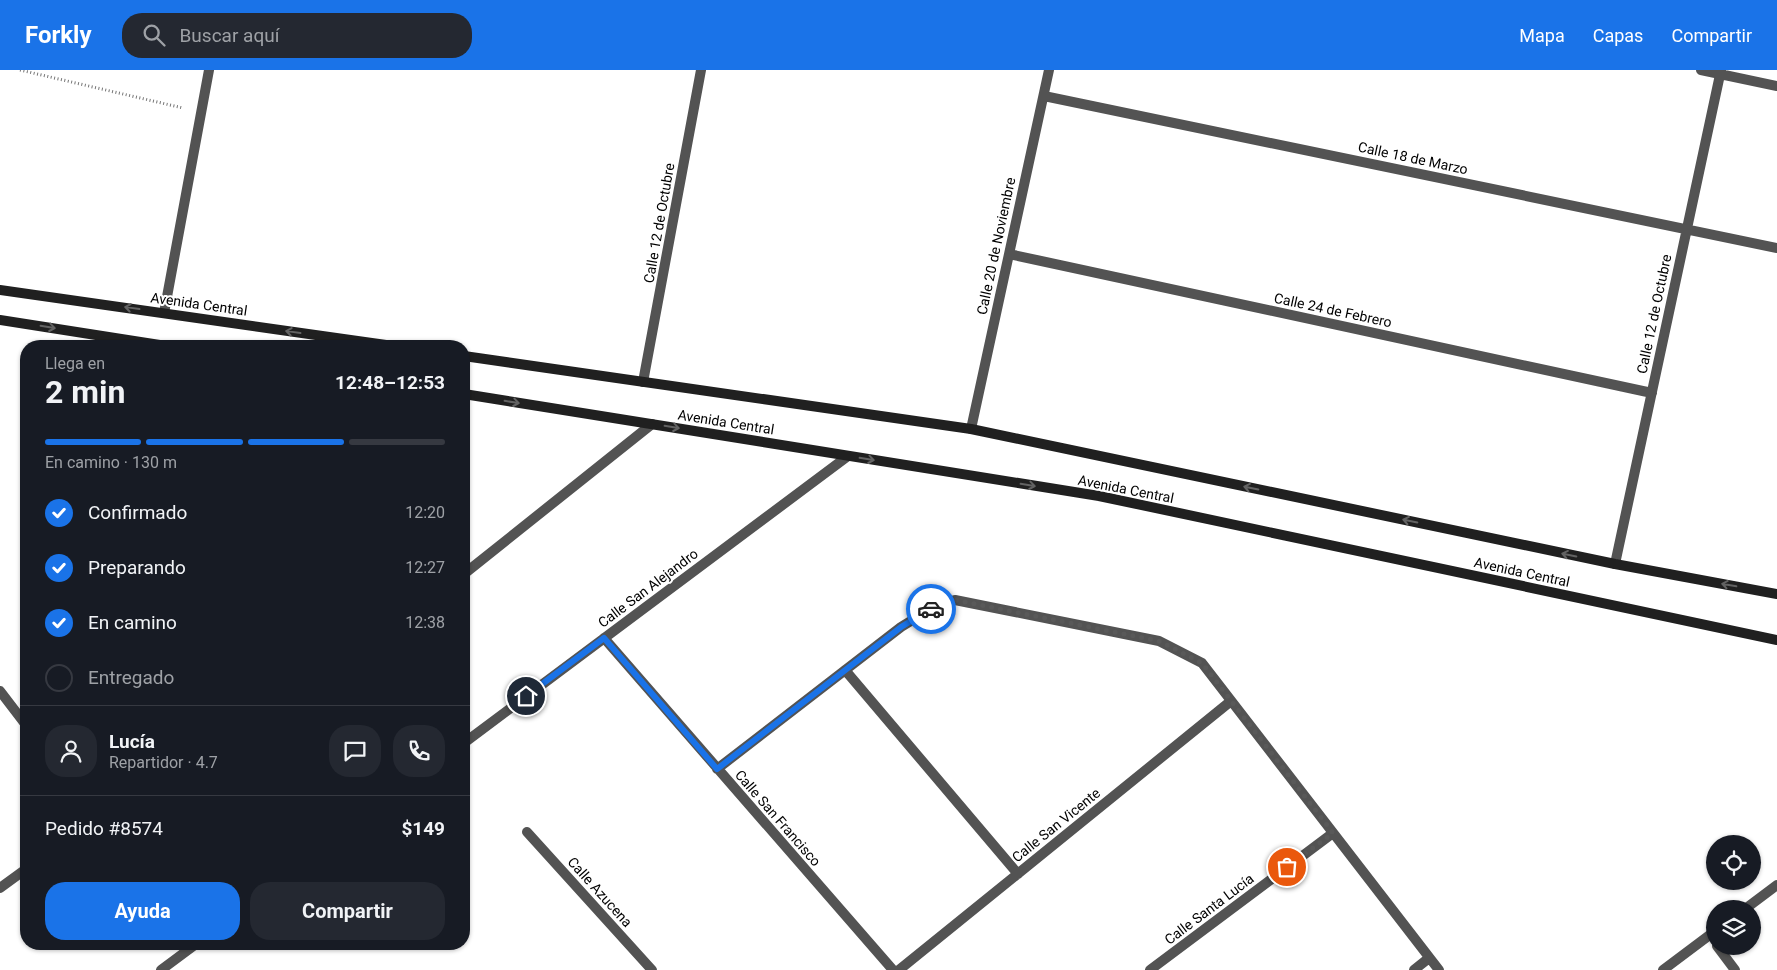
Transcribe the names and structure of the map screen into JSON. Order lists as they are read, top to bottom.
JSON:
{
  "streets": {
    "main road": ["Avenida Central"],
    "street": [
      "Calle 18 de Marzo",
      "Calle 12 de Octubre",
      "Calle 20 de Noviembre",
      "Calle 24 de Febrero",
      "Calle San Alejandro",
      "Calle San Francisco",
      "Calle San Vicente",
      "Calle Azucena",
      "Calle Santa Lucía"
    ]
  },
  "crossings": [
    ["Calle 18 de Marzo", "Calle 12 de Octubre"],
    ["Calle 18 de Marzo", "Calle 20 de Noviembre"],
    ["Calle 12 de Octubre", "Avenida Central"],
    ["Calle 12 de Octubre", "Calle 24 de Febrero"],
    ["Calle 20 de Noviembre", "Avenida Central"],
    ["Calle 20 de Noviembre", "Calle 24 de Febrero"],
    ["Avenida Central", "Calle San Alejandro"],
    ["Calle San Alejandro", "Calle San Francisco"]
  ],
  "page": {
    "header": "Forkly",
    "search": "Buscar aquí",
    "nav": ["Mapa", "Capas", "Compartir"],
    "heading": ["2 min", "Llega en", "12:48–12:53"],
    "panel": [
      "Lucía",
      "Repartidor · 4.7",
      "Pedido #8574",
      "$149"
    ],
    "bar": "En camino · 130 m",
    "list": [
      ["Confirmado", "12:20"],
      ["Preparando", "12:27"],
      ["En camino", "12:38"],
      "Entregado"
    ],
    "buttons": ["Ayuda", "Compartir"]
  }
}
